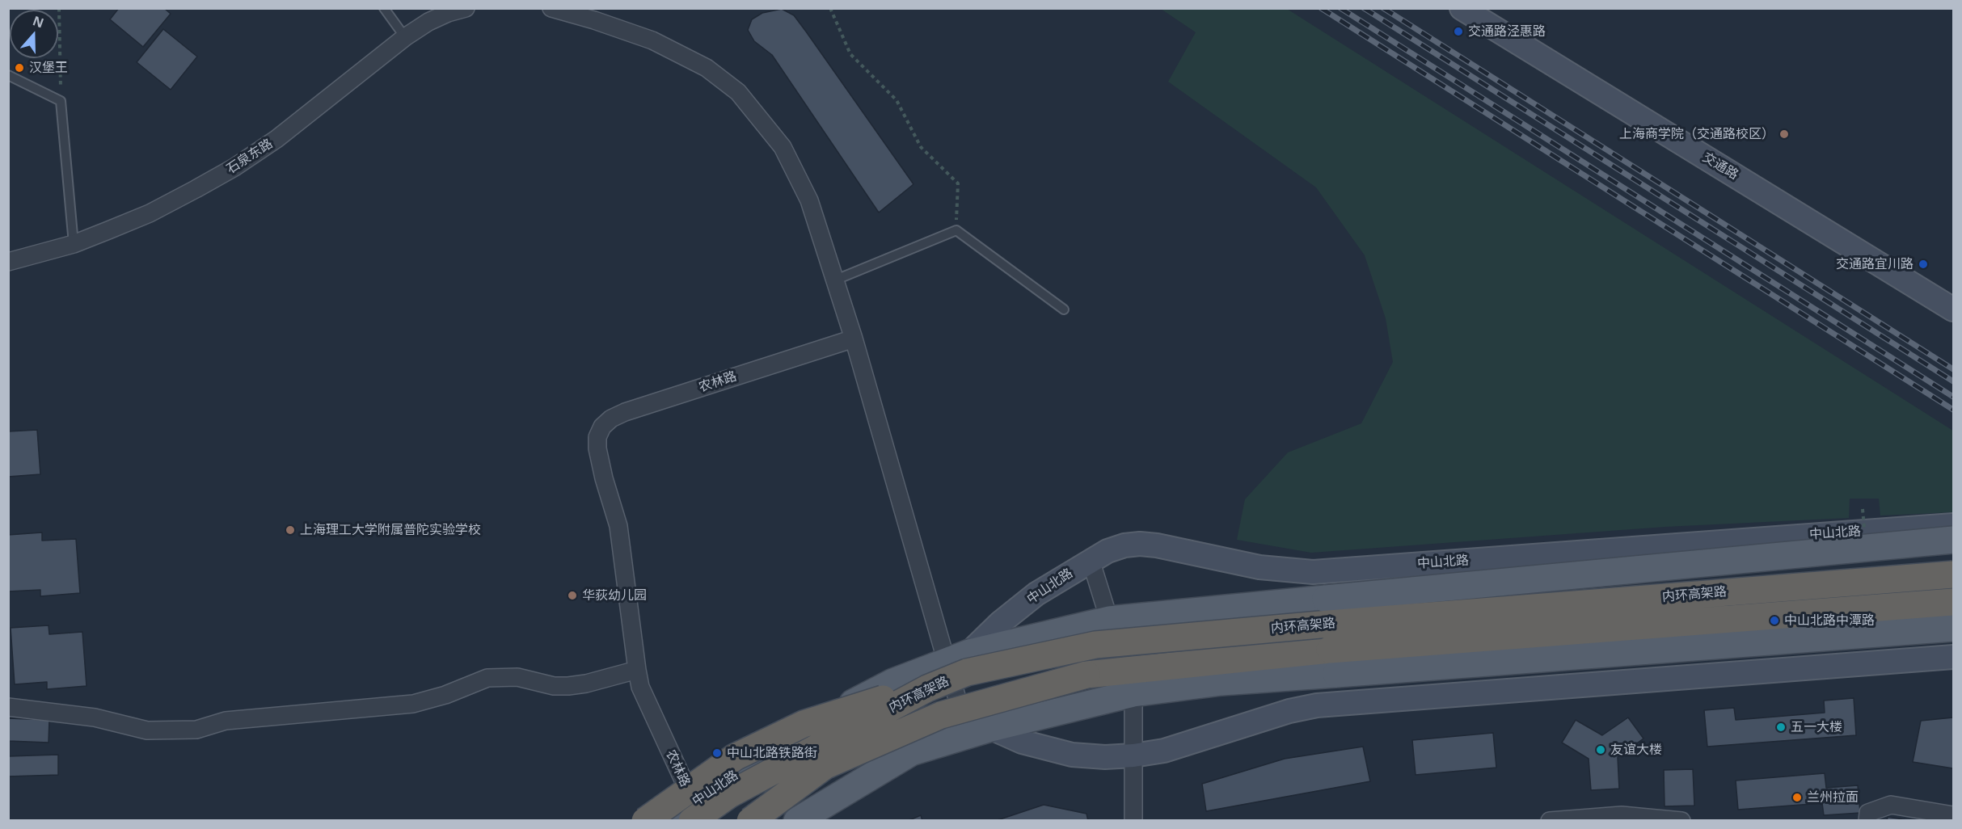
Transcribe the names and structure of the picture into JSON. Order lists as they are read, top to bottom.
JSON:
{
  "streets": {
    "highway": ["内环高架路"],
    "main road": ["交通路", "中山北路"],
    "street": ["石泉东路", "农林路"]
  },
  "crossings": [
    ["农林路", "内环高架路"],
    ["中山北路", "内环高架路"]
  ],
  "places": [
    "交通路泾惠路",
    "汉堡王",
    "上海商学院（交通路校区）",
    "交通路宜川路",
    "上海理工大学附属普陀实验学校",
    "华荻幼儿园",
    "中山北路中潭路",
    "五一大楼",
    "友谊大楼",
    "中山北路铁路街",
    "兰州拉面"
  ],
  "north": "top"
}
